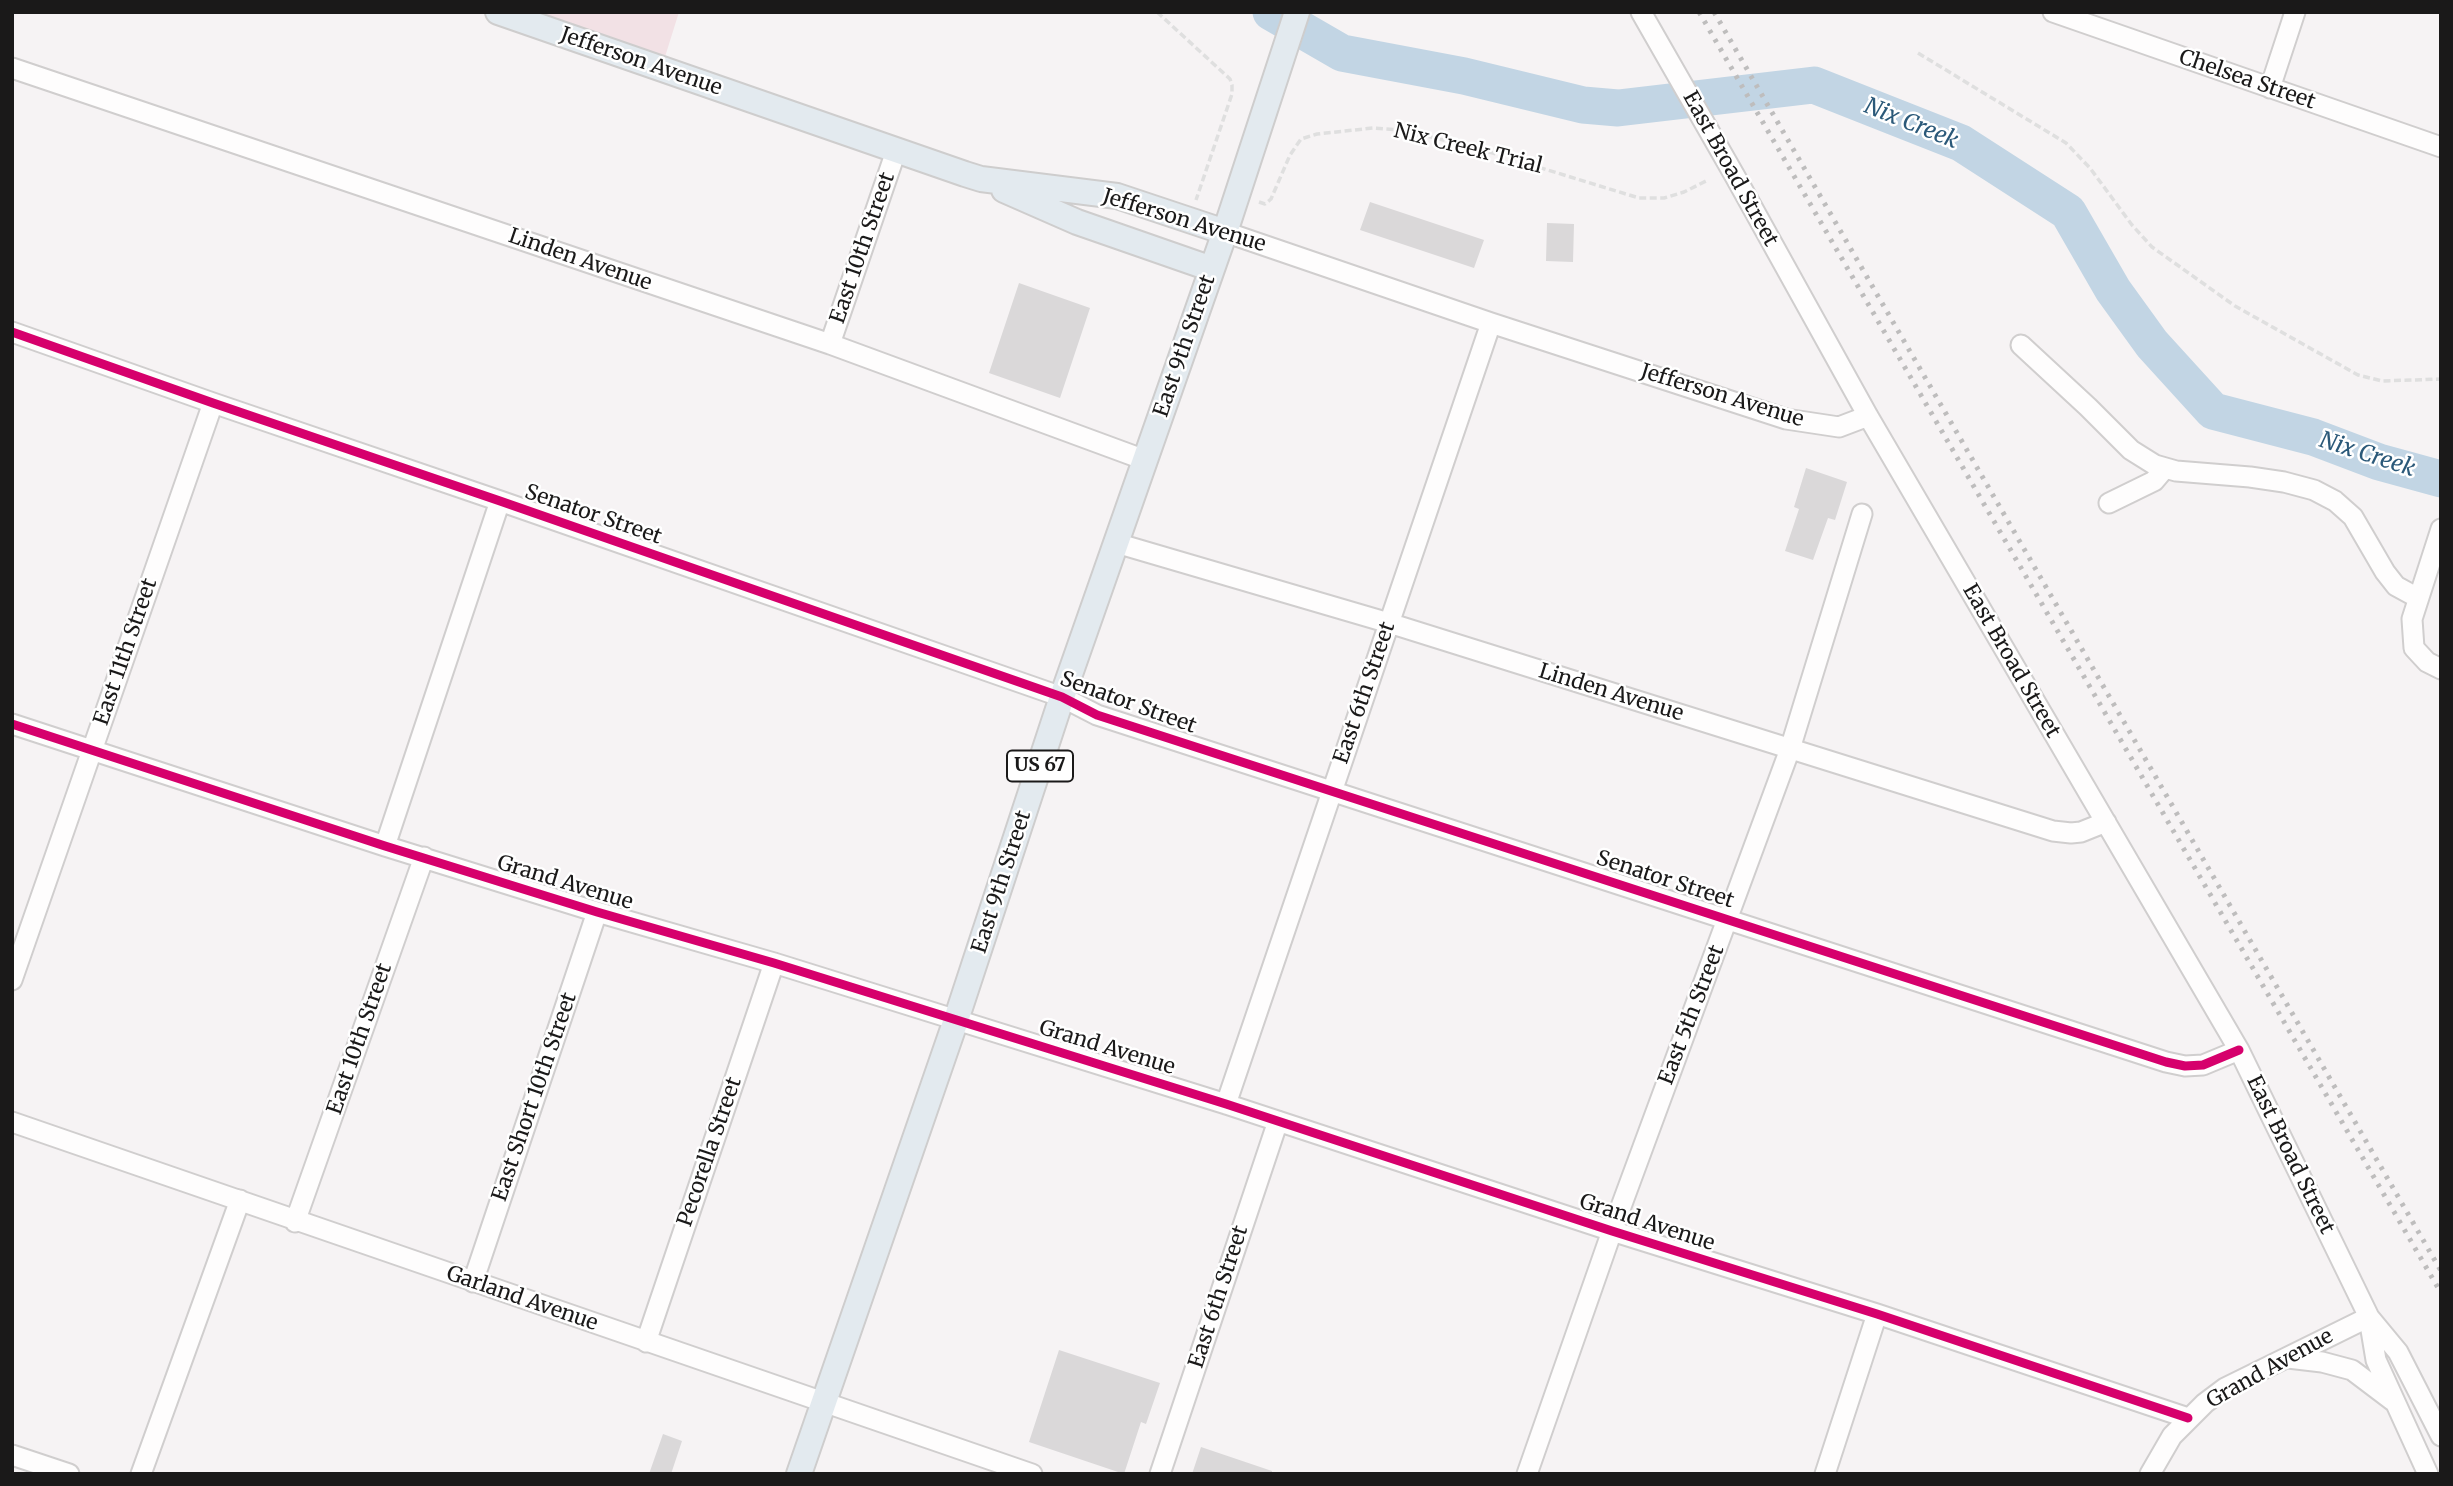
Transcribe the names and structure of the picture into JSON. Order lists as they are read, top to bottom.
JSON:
{
  "streets": {
    "main road": ["Jefferson Avenue", "East 9th Street", "US 67"],
    "street": [
      "Chelsea Street",
      "East Broad Street",
      "East 10th Street",
      "Linden Avenue",
      "Senator Street",
      "East 11th Street",
      "East 6th Street",
      "Grand Avenue",
      "East 5th Street",
      "East Short 10th Street",
      "Pecorella Street",
      "Garland Avenue"
    ],
    "path": ["Nix Creek Trial"]
  },
  "crossings": [
    ["Jefferson Avenue", "East Broad Street"],
    ["Jefferson Avenue", "East 10th Street"],
    ["Jefferson Avenue", "East 9th Street"],
    ["Jefferson Avenue", "East 6th Street"],
    ["East Broad Street", "Linden Avenue"],
    ["East Broad Street", "Senator Street"],
    ["East Broad Street", "Grand Avenue"],
    ["East 10th Street", "Linden Avenue"],
    ["East 10th Street", "Grand Avenue"],
    ["East 10th Street", "Garland Avenue"],
    ["Linden Avenue", "East 9th Street"],
    ["Linden Avenue", "East 6th Street"],
    ["Linden Avenue", "East 5th Street"],
    ["East 9th Street", "Senator Street"],
    ["East 9th Street", "Grand Avenue"],
    ["East 9th Street", "Garland Avenue"],
    ["Senator Street", "East 11th Street"],
    ["Senator Street", "East 6th Street"],
    ["Senator Street", "East 5th Street"],
    ["East 11th Street", "Grand Avenue"],
    ["East 6th Street", "Grand Avenue"],
    ["Grand Avenue", "East 5th Street"],
    ["Grand Avenue", "East Short 10th Street"],
    ["Grand Avenue", "Pecorella Street"],
    ["East Short 10th Street", "Garland Avenue"],
    ["Pecorella Street", "Garland Avenue"]
  ],
  "water": ["Nix Creek"]
}
